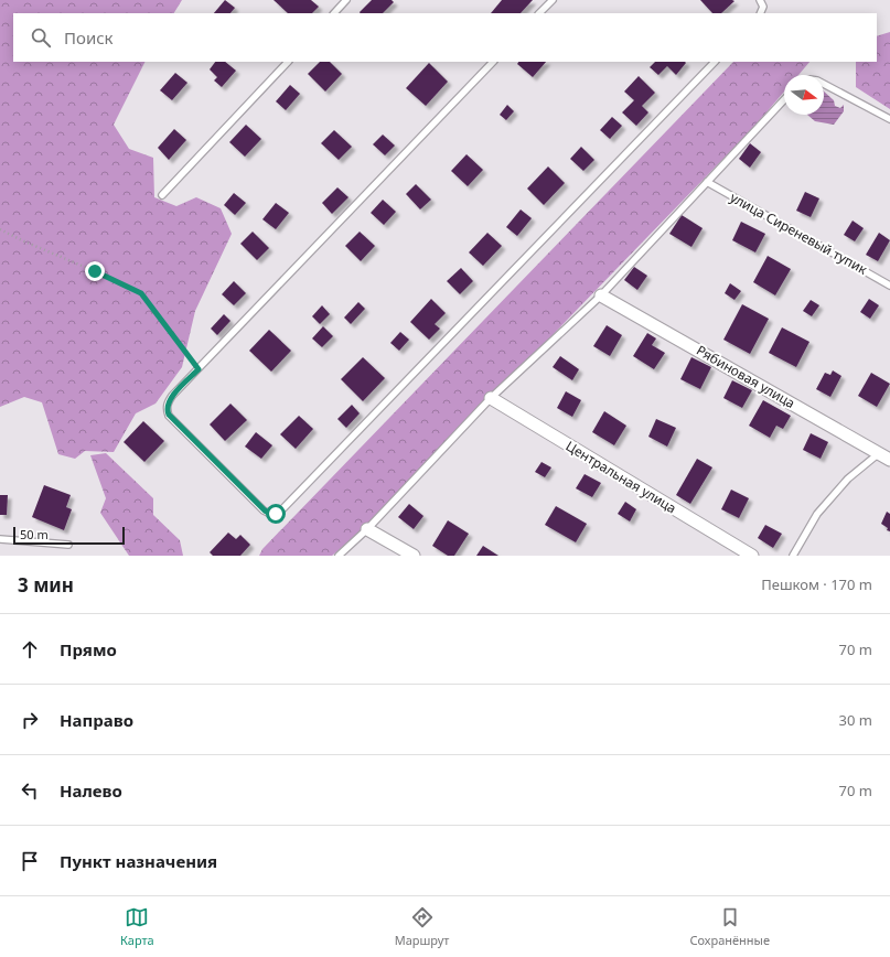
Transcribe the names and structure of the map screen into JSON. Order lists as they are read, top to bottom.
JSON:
{
  "streets": {
    "street": ["Рябиновая улица", "Центральная улица"],
    "lane": ["улица Сиреневый тупик"]
  },
  "scale_bar": "50 m",
  "north": "right",
  "page": {
    "search": "Поиск",
    "scale": "50 m",
    "heading": ["3 мин", "Пешком · 170 m"],
    "list": [
      ["Прямо", "70 m"],
      ["Направо", "30 m"],
      ["Налево", "70 m"],
      "Пункт назначения"
    ],
    "nav": ["Карта", "Маршрут", "Сохранённые"]
  }
}
